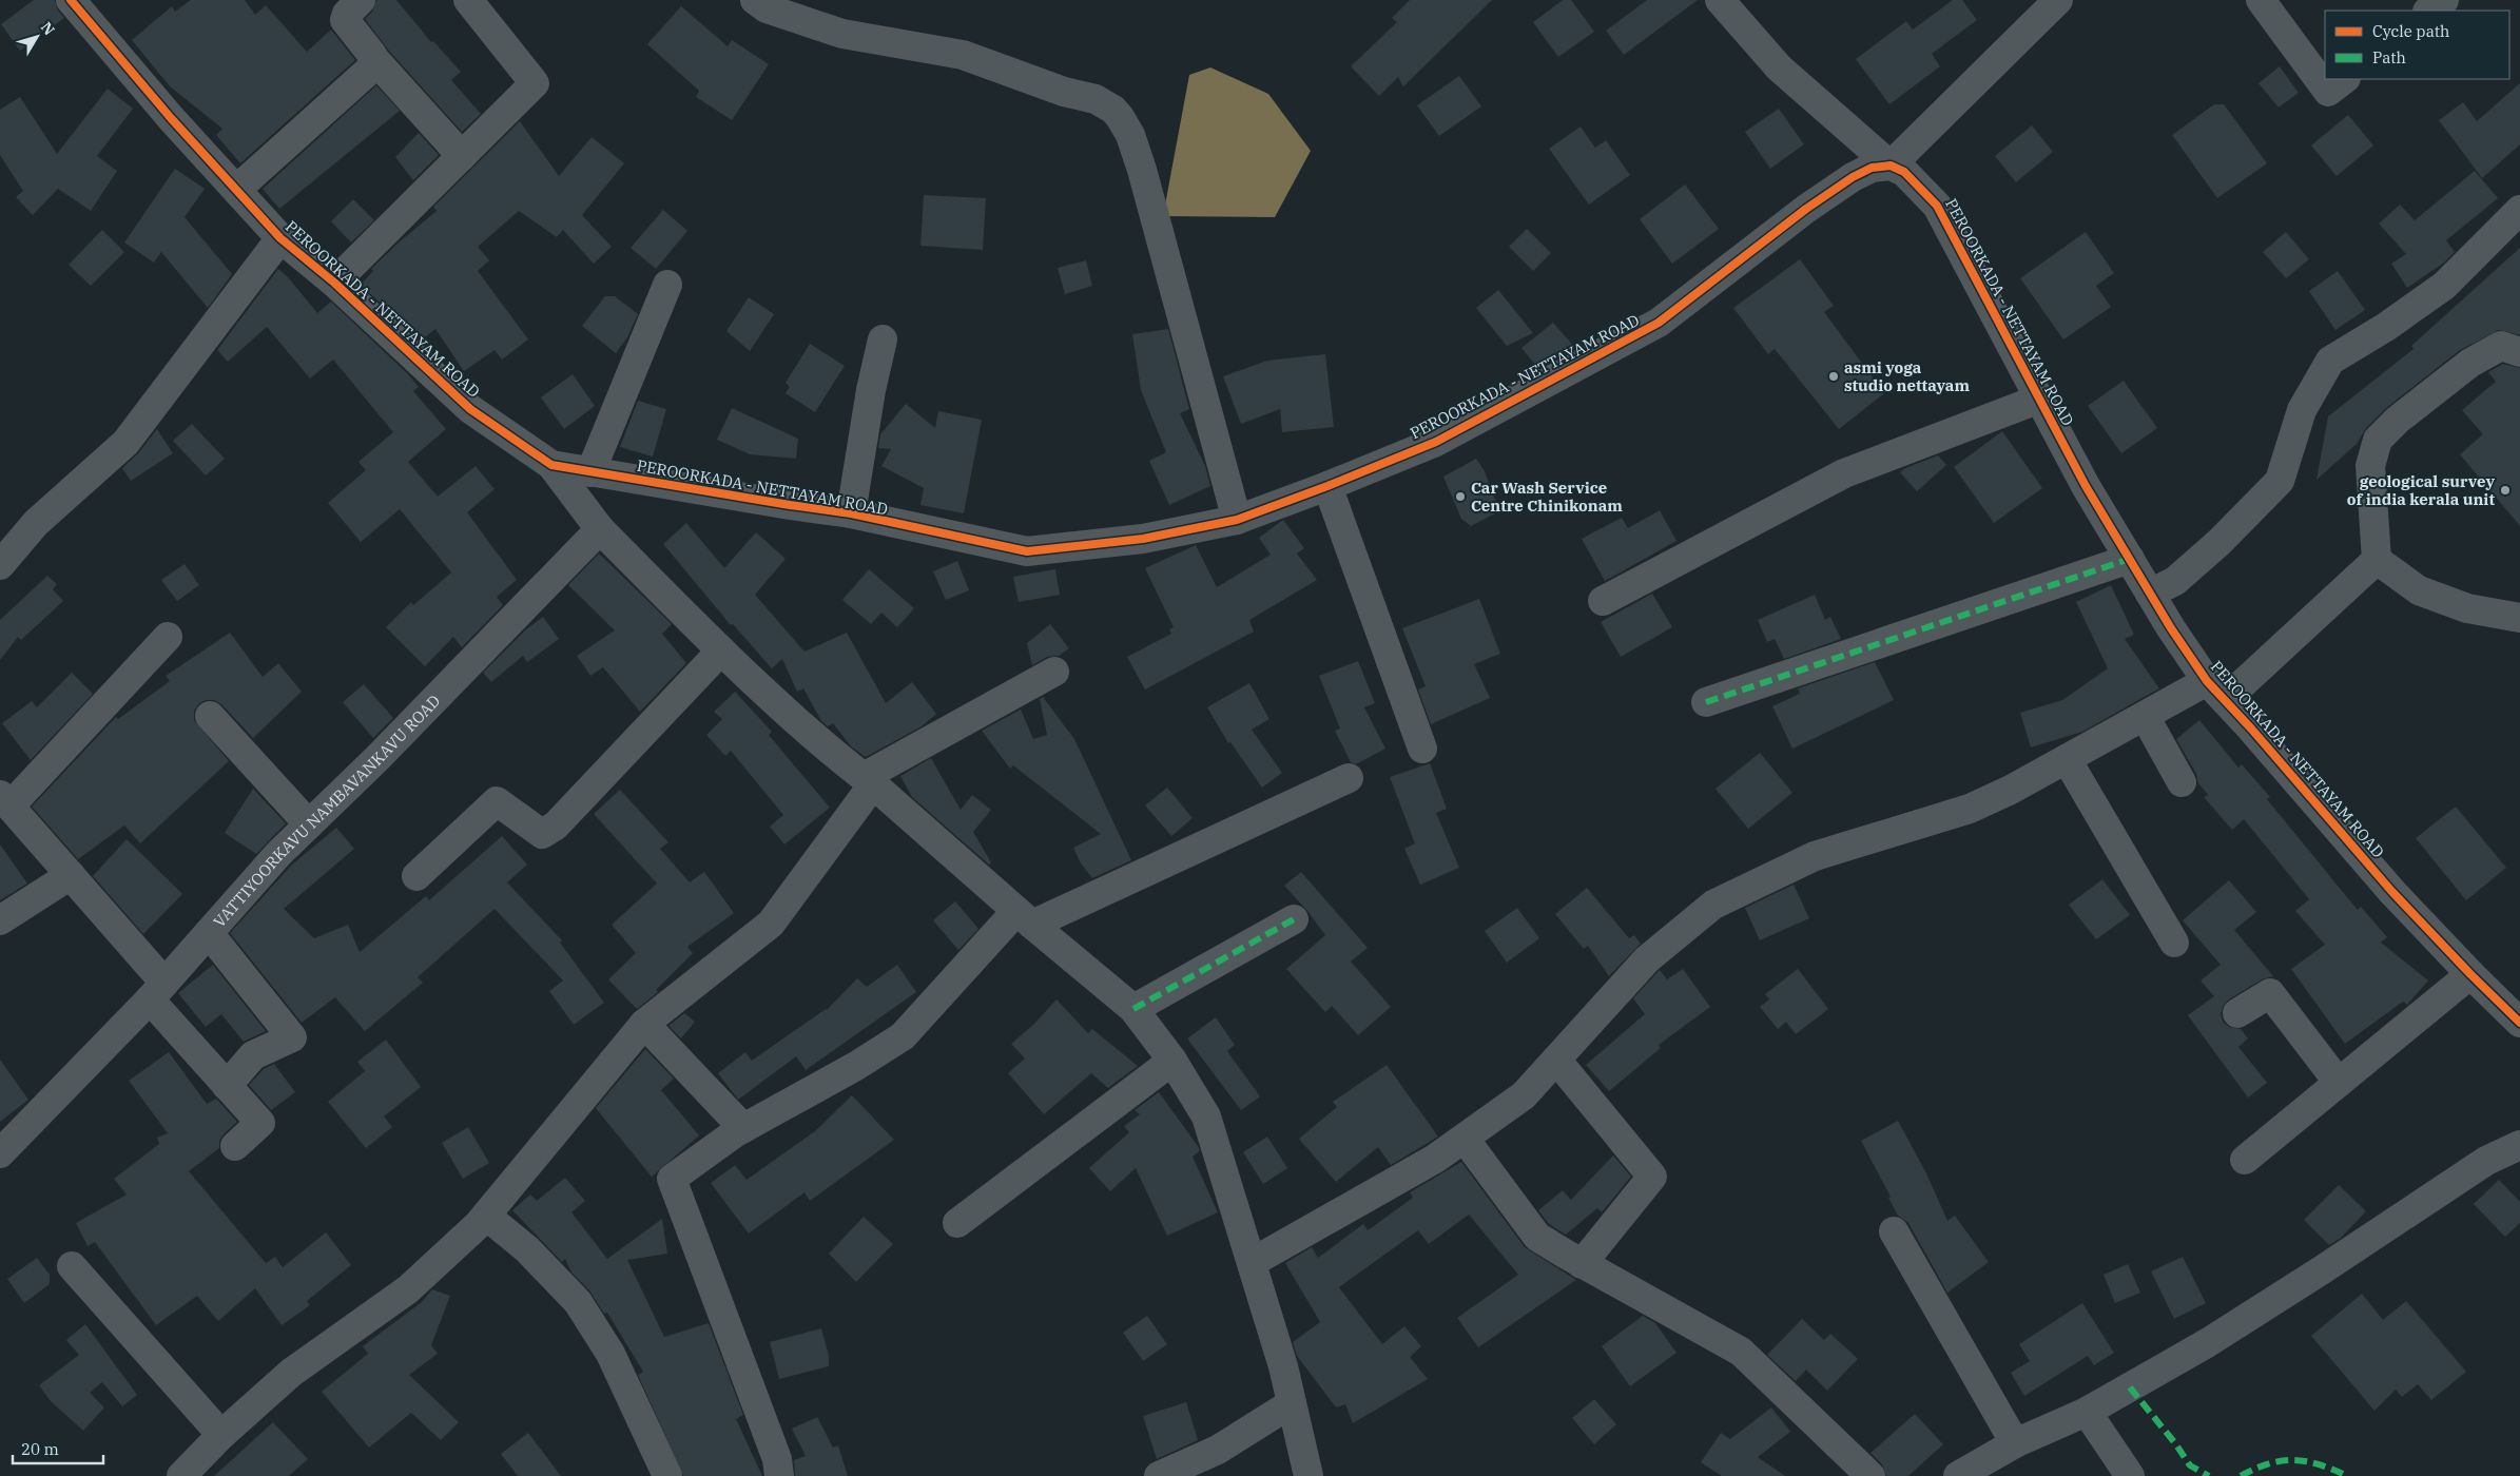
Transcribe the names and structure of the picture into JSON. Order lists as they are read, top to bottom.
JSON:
{
  "streets": {
    "street": ["PEROORKADA - NETTAYAM ROAD", "VATTIYOORKAVU NAMBAVANKAVU ROAD"]
  },
  "places": ["asmi yoga studio nettayam", "geological survey of india kerala unit", "Car Wash Service Centre Chinikonam"],
  "legend": ["Cycle path", "Path"],
  "scale_bar": "20 m",
  "north": "top right"
}
